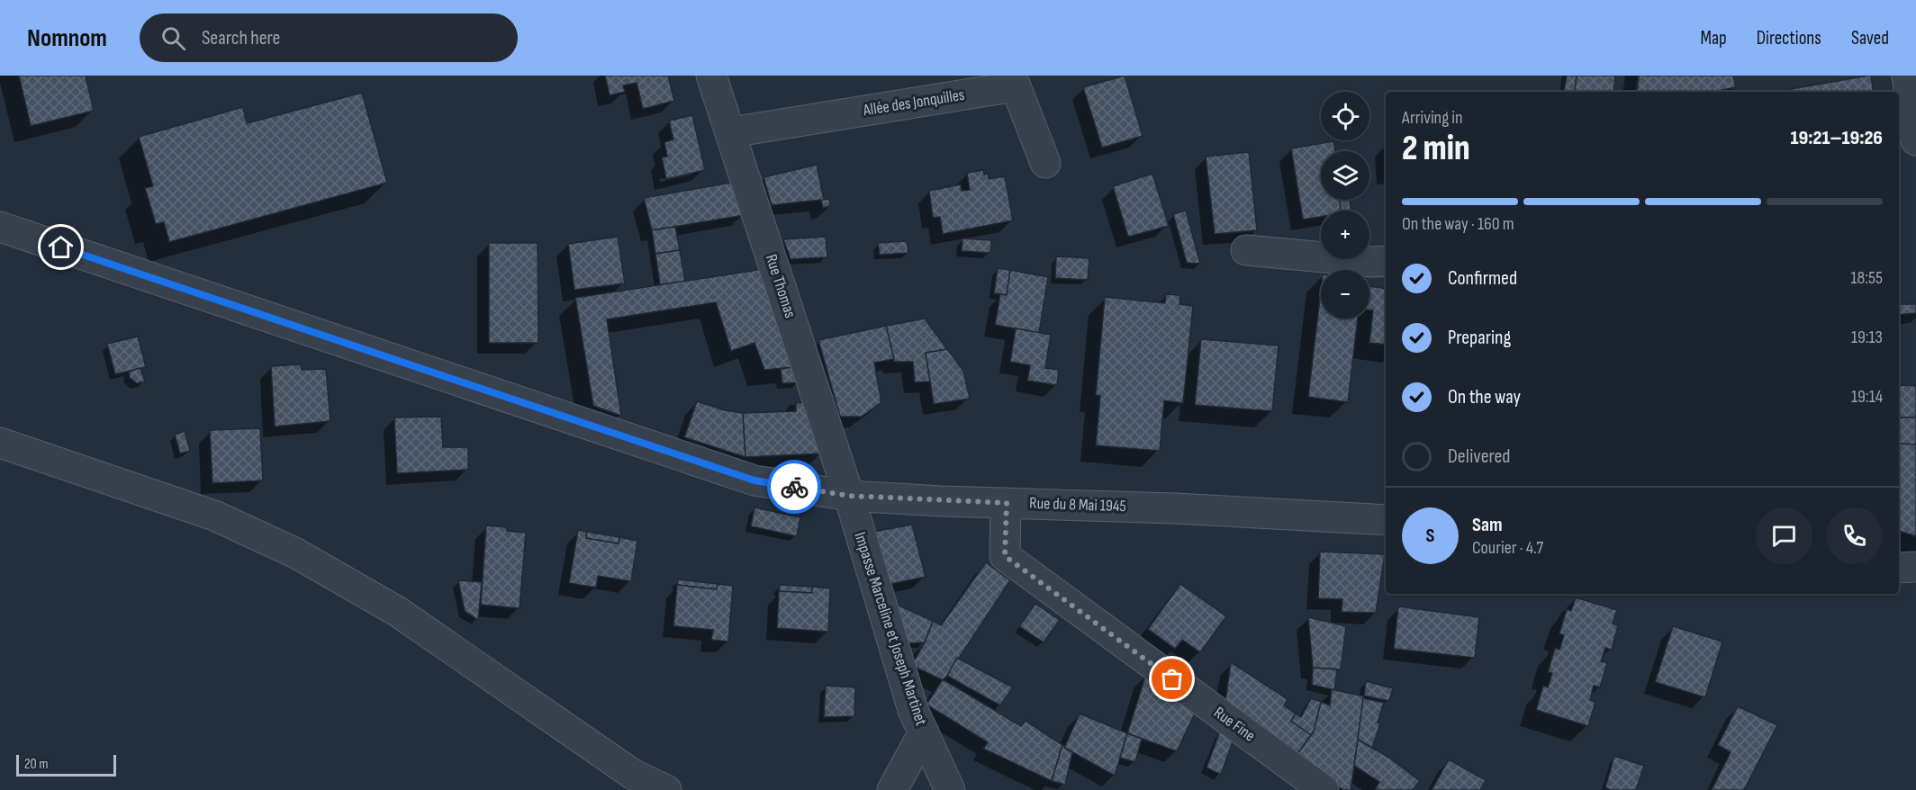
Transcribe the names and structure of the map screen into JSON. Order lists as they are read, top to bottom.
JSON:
{
  "streets": {
    "street": [
      "Allée des Jonquilles",
      "Rue Thomas",
      "Rue du 8 Mai 1945",
      "Impasse Marceline et Joseph Martinet",
      "Rue Fine"
    ]
  },
  "crossings": [
    ["Allée des Jonquilles", "Rue Thomas"],
    ["Rue Thomas", "Rue du 8 Mai 1945"],
    ["Rue Thomas", "Impasse Marceline et Joseph Martinet"],
    ["Rue du 8 Mai 1945", "Impasse Marceline et Joseph Martinet"],
    ["Rue du 8 Mai 1945", "Rue Fine"]
  ],
  "scale_bar": "20 m",
  "page": {
    "header": "Nomnom",
    "search": "Search here",
    "nav": ["Map", "Directions", "Saved"],
    "map_buttons": ["+", "−"],
    "heading": ["2 min", "Arriving in", "19:21–19:26"],
    "panel": ["Sam", "Courier · 4.7"],
    "bar": "On the way · 160 m",
    "list": [
      ["Confirmed", "18:55"],
      ["Preparing", "19:13"],
      ["On the way", "19:14"],
      "Delivered"
    ],
    "round": "S",
    "scale": "20 m"
  }
}
